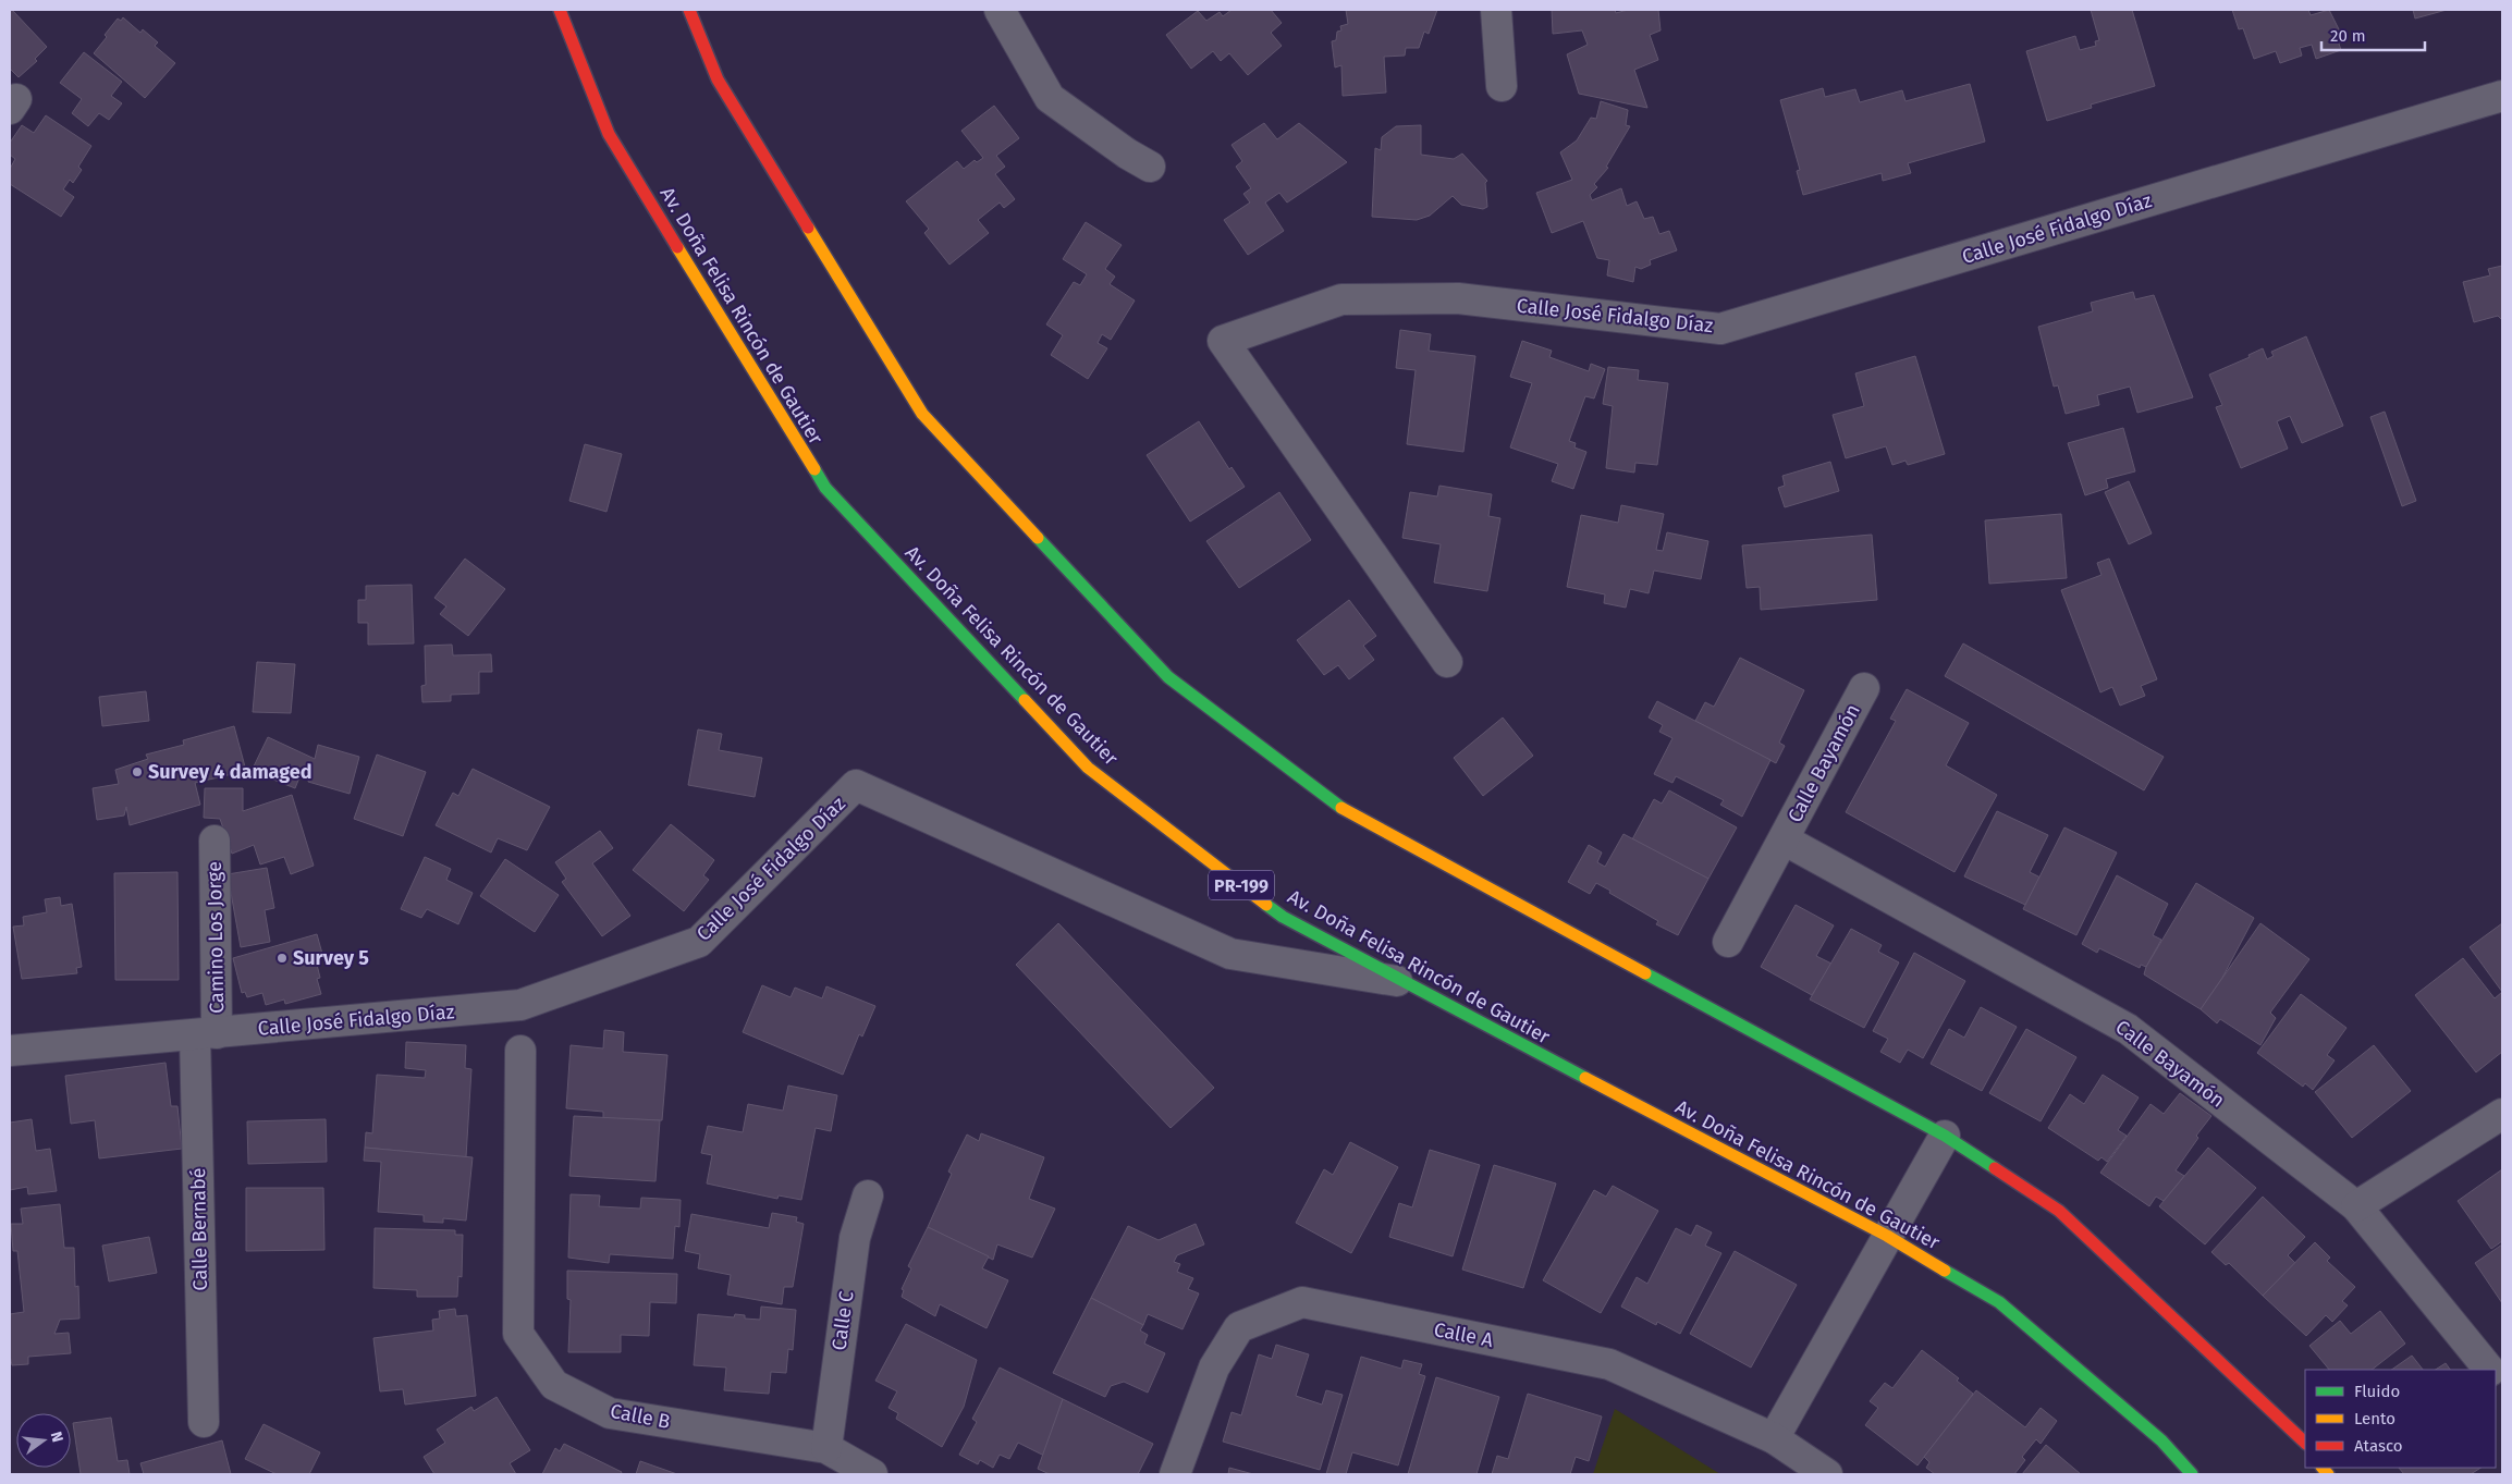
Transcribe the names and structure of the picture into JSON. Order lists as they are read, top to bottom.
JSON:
{
  "streets": {
    "main road": ["Av. Doña Felisa Rincón de Gautier", "PR-199"],
    "street": [
      "Calle José Fidalgo Díaz",
      "Calle Bayamón",
      "Camino Los Jorge",
      "Calle Bernabé",
      "Calle C",
      "Calle A",
      "Calle B"
    ]
  },
  "crossings": [
    ["Calle José Fidalgo Díaz", "Av. Doña Felisa Rincón de Gautier"],
    ["Calle José Fidalgo Díaz", "Camino Los Jorge"],
    ["Calle José Fidalgo Díaz", "Calle Bernabé"],
    ["Camino Los Jorge", "Calle Bernabé"],
    ["Calle C", "Calle B"]
  ],
  "places": ["Survey 4 damaged", "Survey 5"],
  "legend": ["Fluido", "Lento", "Atasco"],
  "scale_bar": "20 m",
  "north": "right"
}
